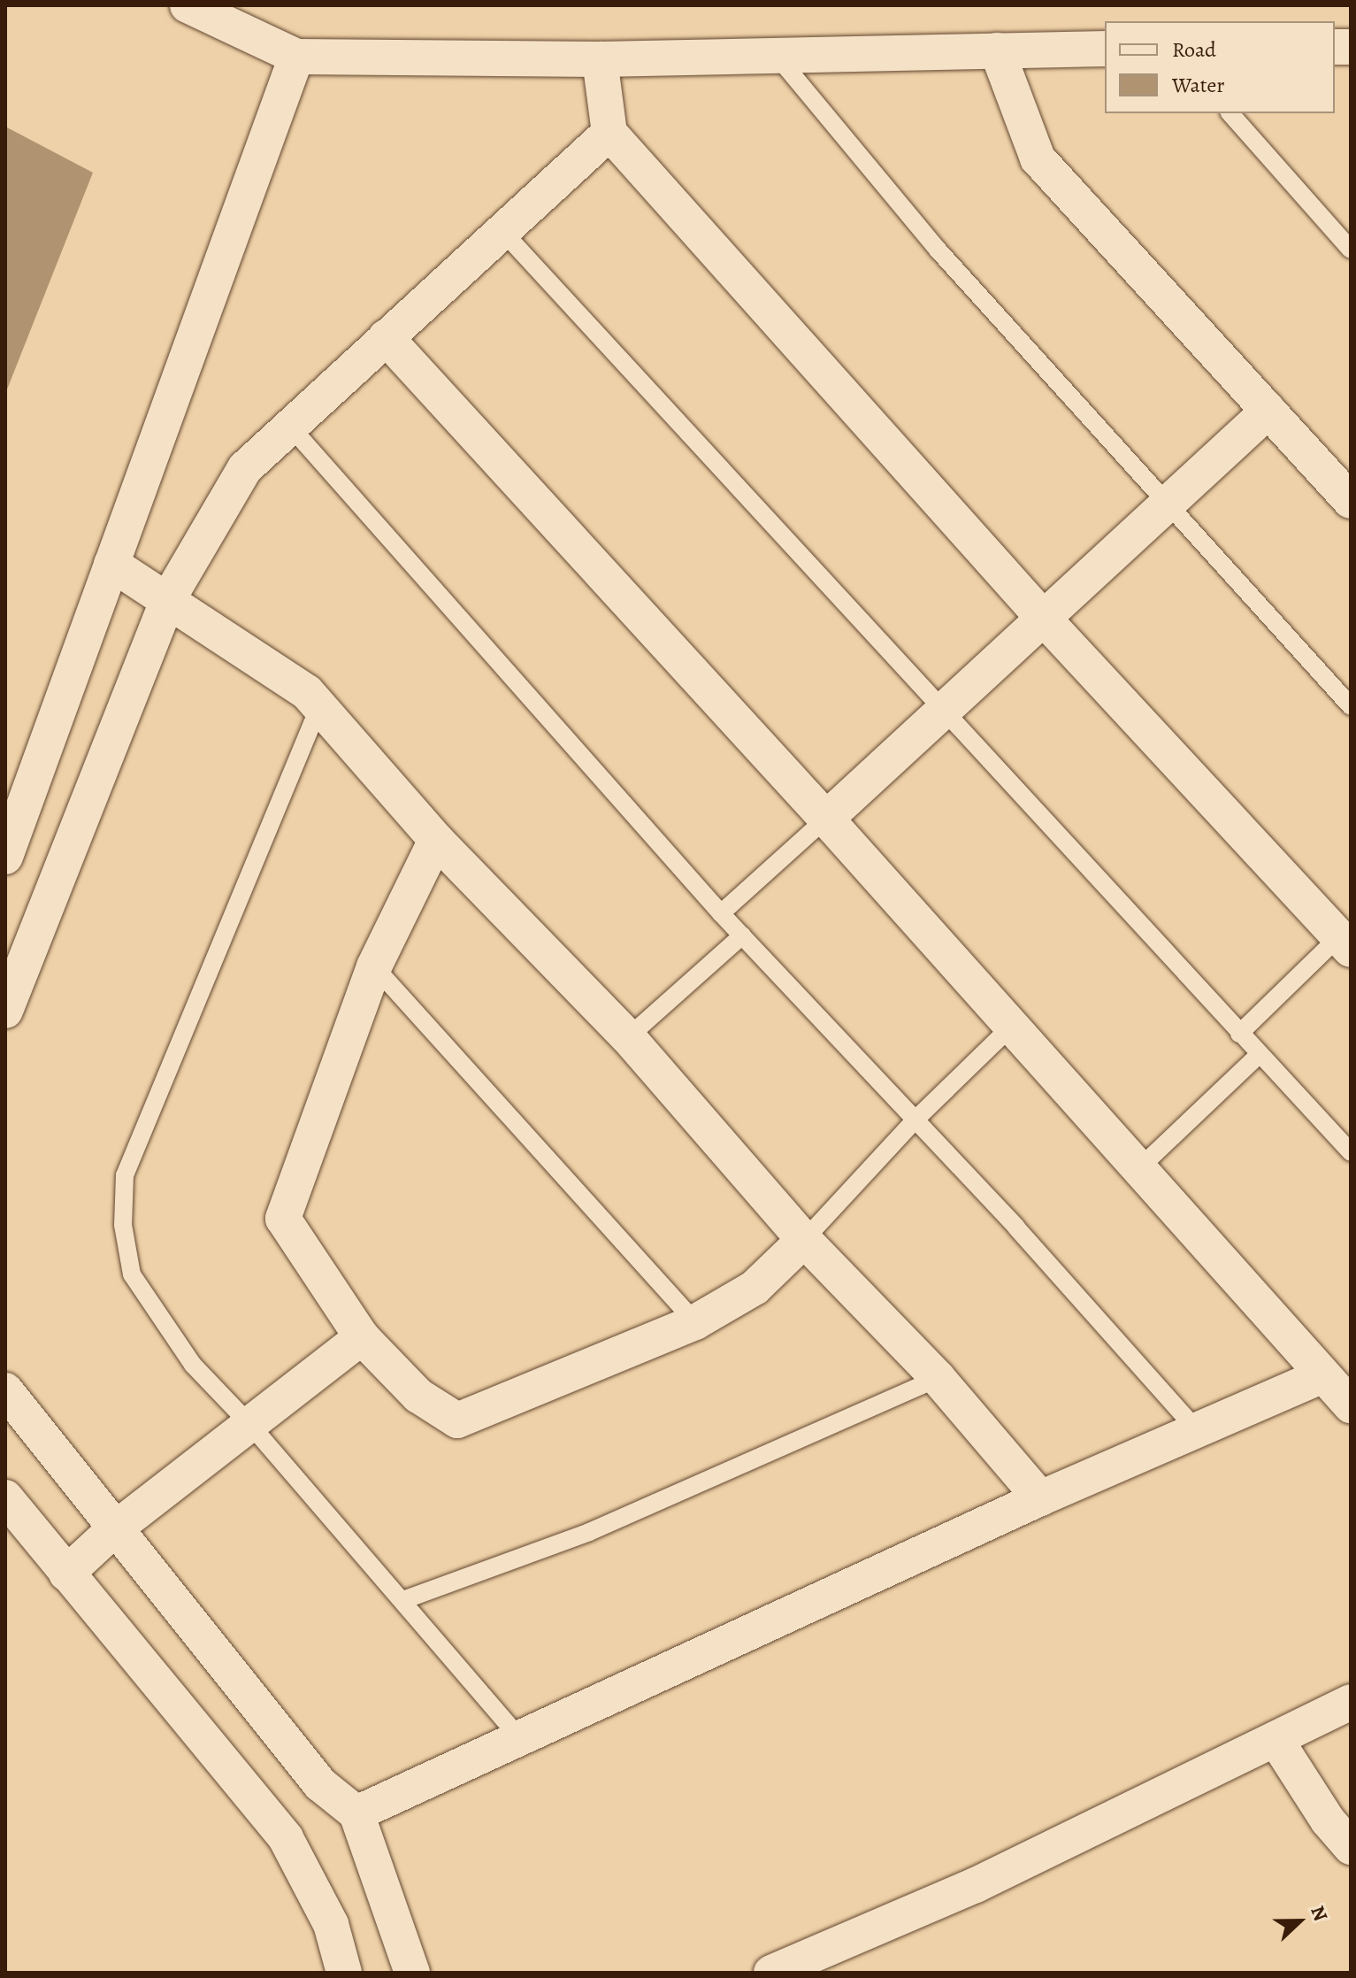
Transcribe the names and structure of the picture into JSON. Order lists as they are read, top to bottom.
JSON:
{
  "legend": ["Road", "Water"],
  "north": "right"
}
